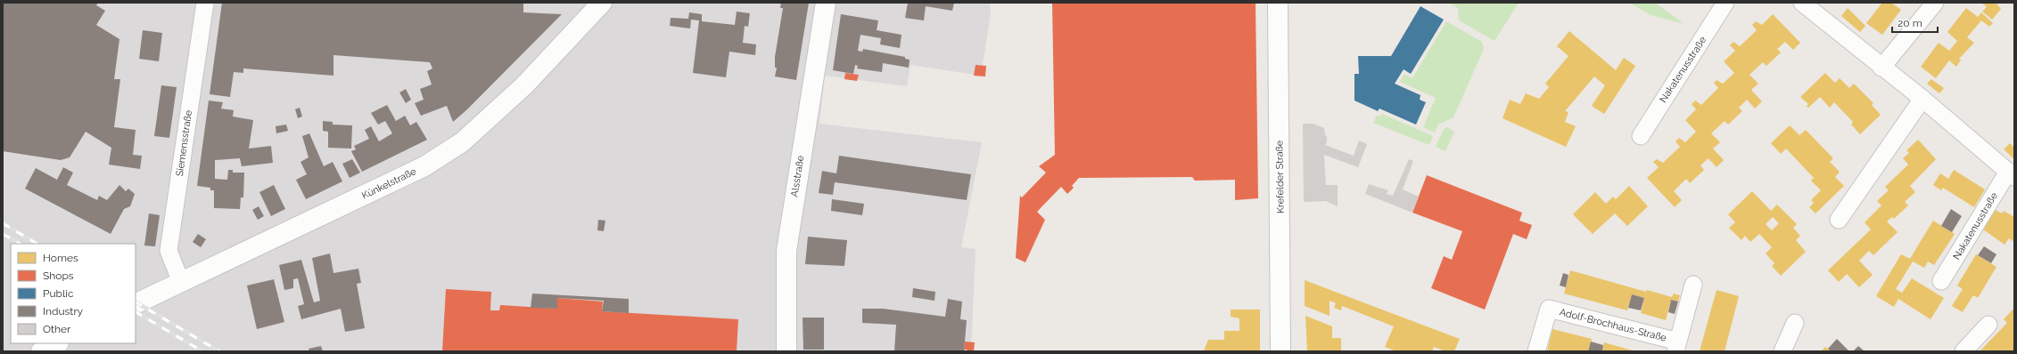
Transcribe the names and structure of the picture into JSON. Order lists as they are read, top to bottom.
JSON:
{
  "streets": {
    "street": [
      "Nakatenusstraße",
      "Siemensstraße",
      "Alsstraße",
      "Krefelder Straße",
      "Künkelstraße",
      "Adolf-Brochhaus-Straße"
    ]
  },
  "crossings": [
    ["Siemensstraße", "Künkelstraße"]
  ],
  "legend": [
    "Homes",
    "Shops",
    "Public",
    "Industry",
    "Other"
  ],
  "scale_bar": "20 m"
}
